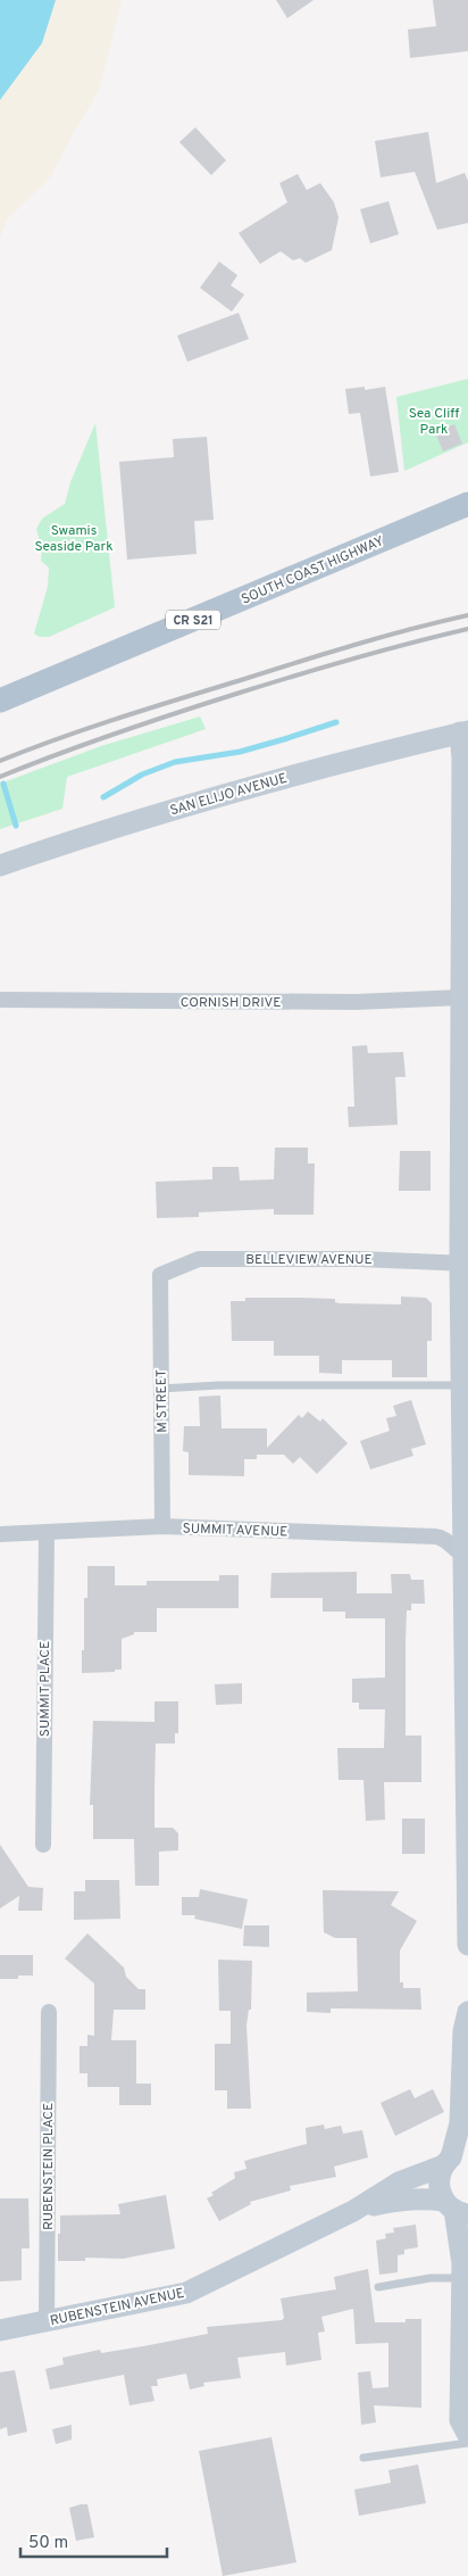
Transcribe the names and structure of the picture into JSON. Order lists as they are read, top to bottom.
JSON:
{
  "streets": {
    "main road": [
      "SOUTH COAST HIGHWAY",
      "CR S21",
      "SAN ELIJO AVENUE",
      "RUBENSTEIN AVENUE"
    ],
    "street": [
      "CORNISH DRIVE",
      "BELLEVIEW AVENUE",
      "M STREET",
      "SUMMIT AVENUE",
      "SUMMIT PLACE",
      "RUBENSTEIN PLACE"
    ]
  },
  "crossings": [
    ["BELLEVIEW AVENUE", "M STREET"],
    ["M STREET", "SUMMIT AVENUE"],
    ["SUMMIT AVENUE", "SUMMIT PLACE"],
    ["RUBENSTEIN PLACE", "RUBENSTEIN AVENUE"]
  ],
  "parks": ["Sea Cliff Park", "Swamis Seaside Park"],
  "scale_bar": "50 m"
}
